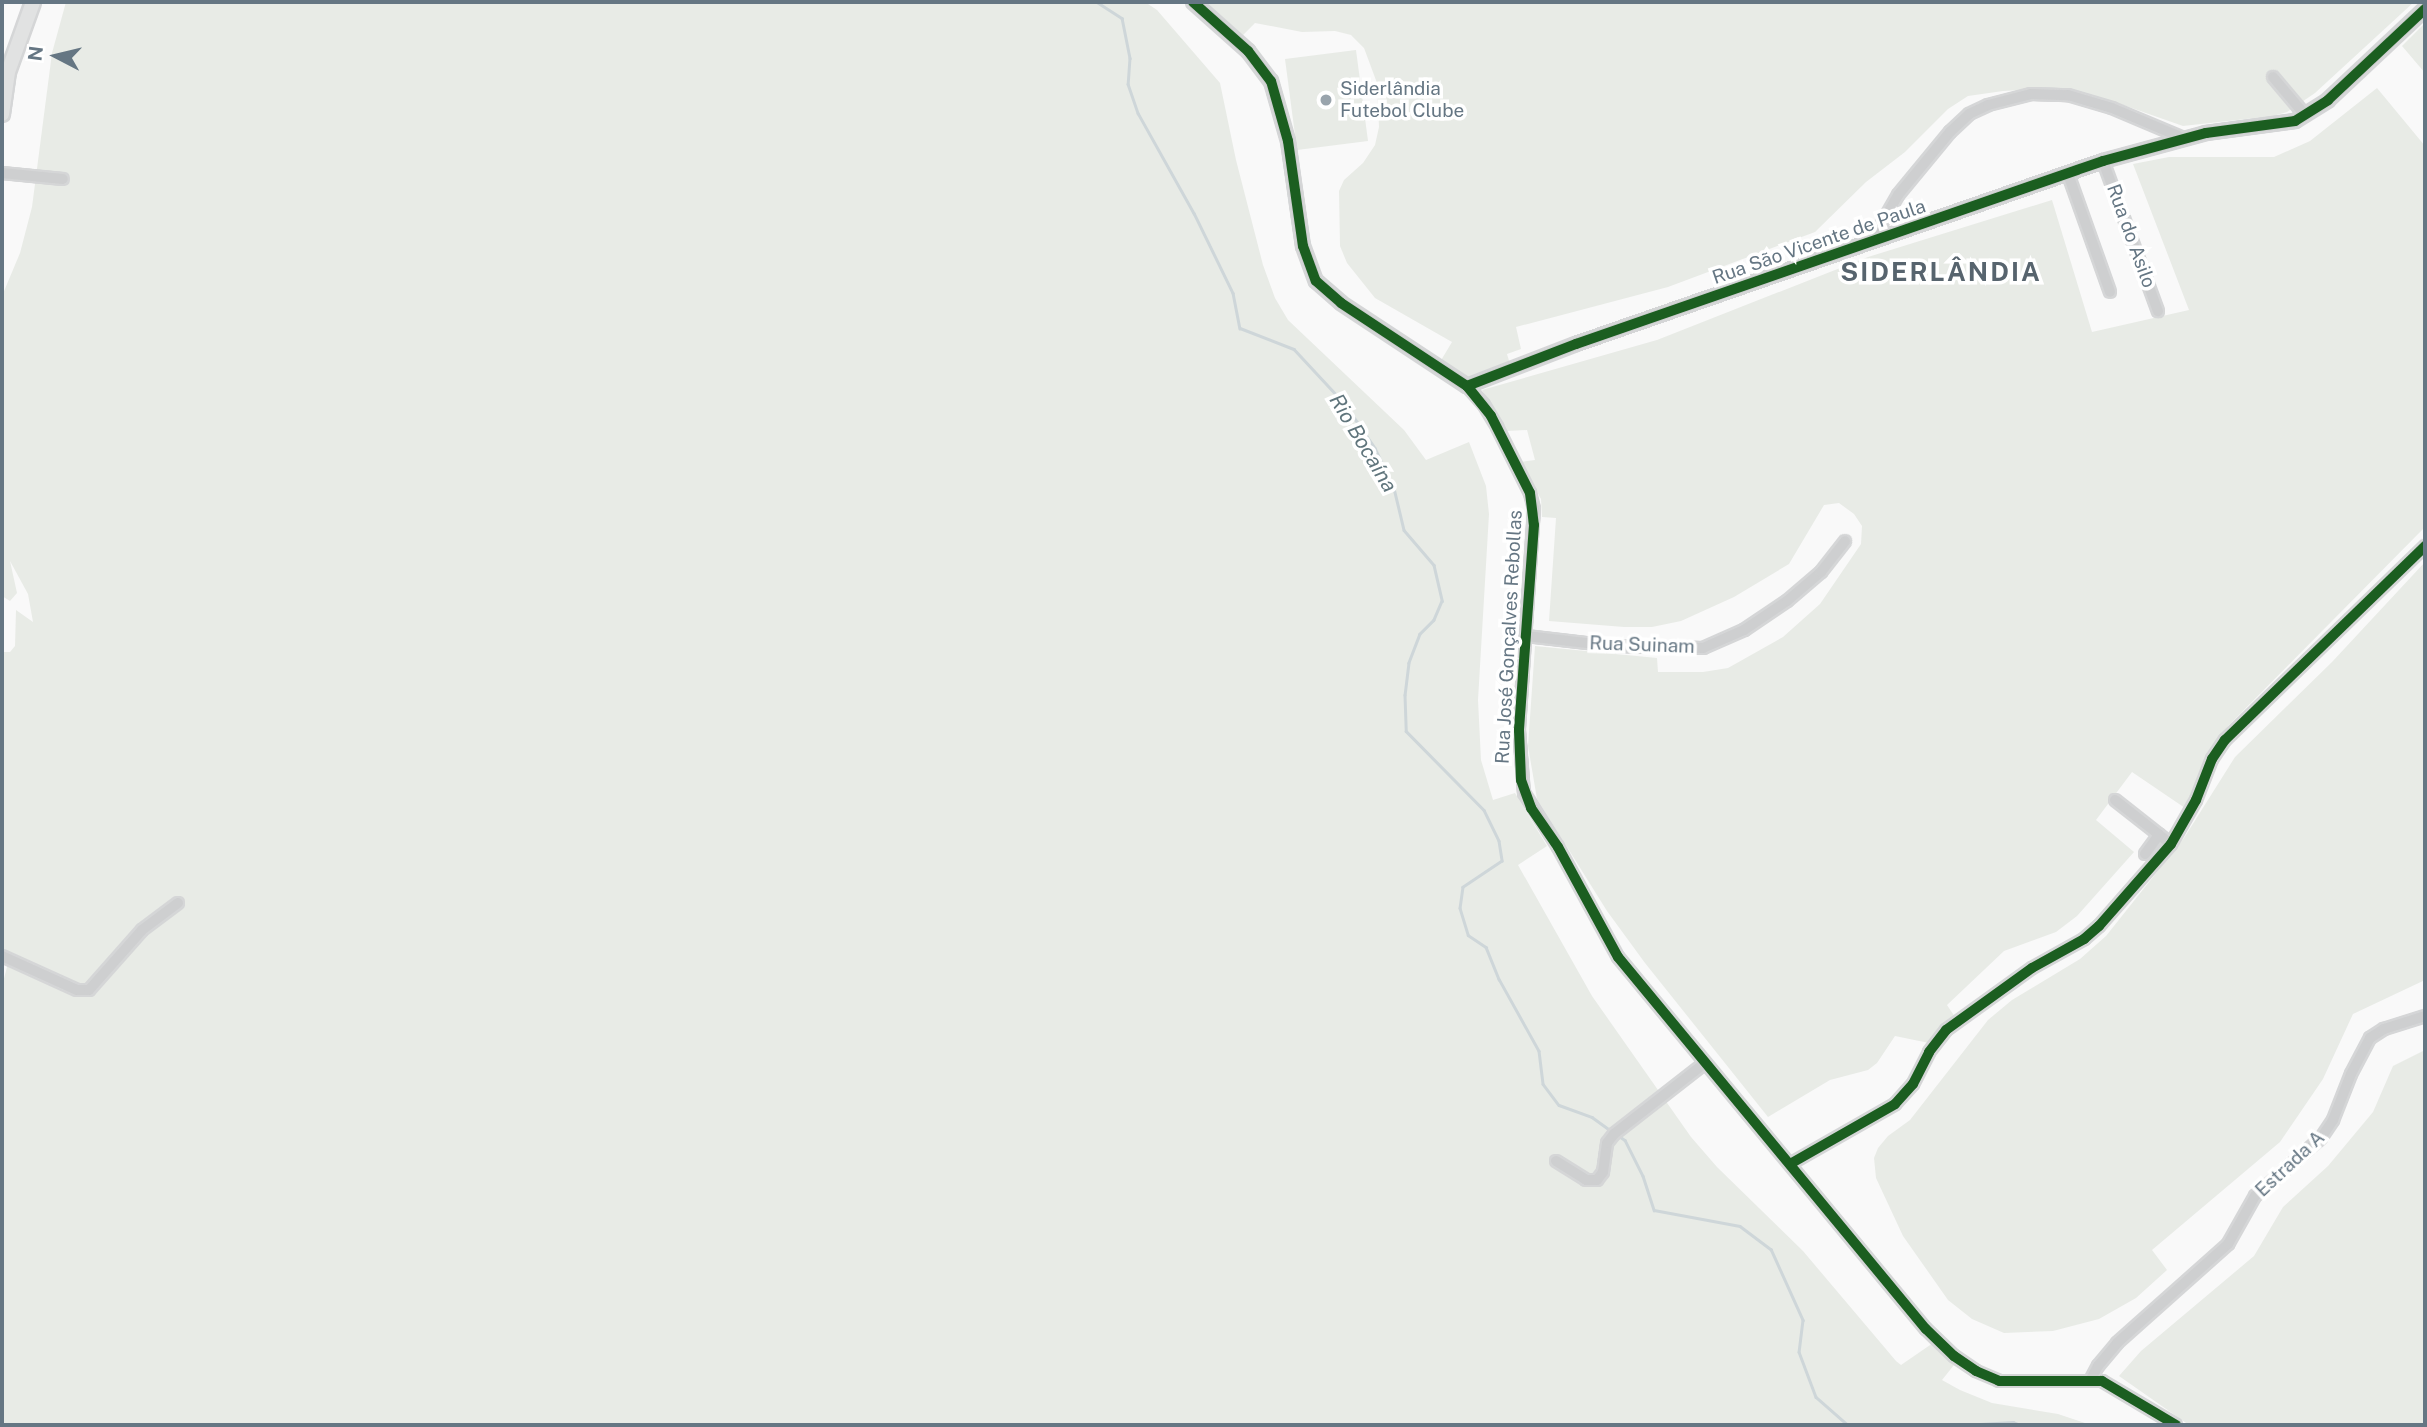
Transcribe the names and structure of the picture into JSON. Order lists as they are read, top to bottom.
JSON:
{
  "streets": {
    "street": [
      "Rua do Asilo",
      "Rua São Vicente de Paula",
      "Rua José Gonçalves Rebollas",
      "Rua Suinam",
      "Estrada A"
    ]
  },
  "crossings": [
    ["Rua do Asilo", "Rua São Vicente de Paula"],
    ["Rua São Vicente de Paula", "Rua José Gonçalves Rebollas"],
    ["Rua José Gonçalves Rebollas", "Rua Suinam"],
    ["Rua José Gonçalves Rebollas", "Estrada A"]
  ],
  "districts": ["SIDERLÂNDIA"],
  "water": ["Rio Bocaína"],
  "places": ["Siderlândia Futebol Clube"],
  "north": "left"
}
